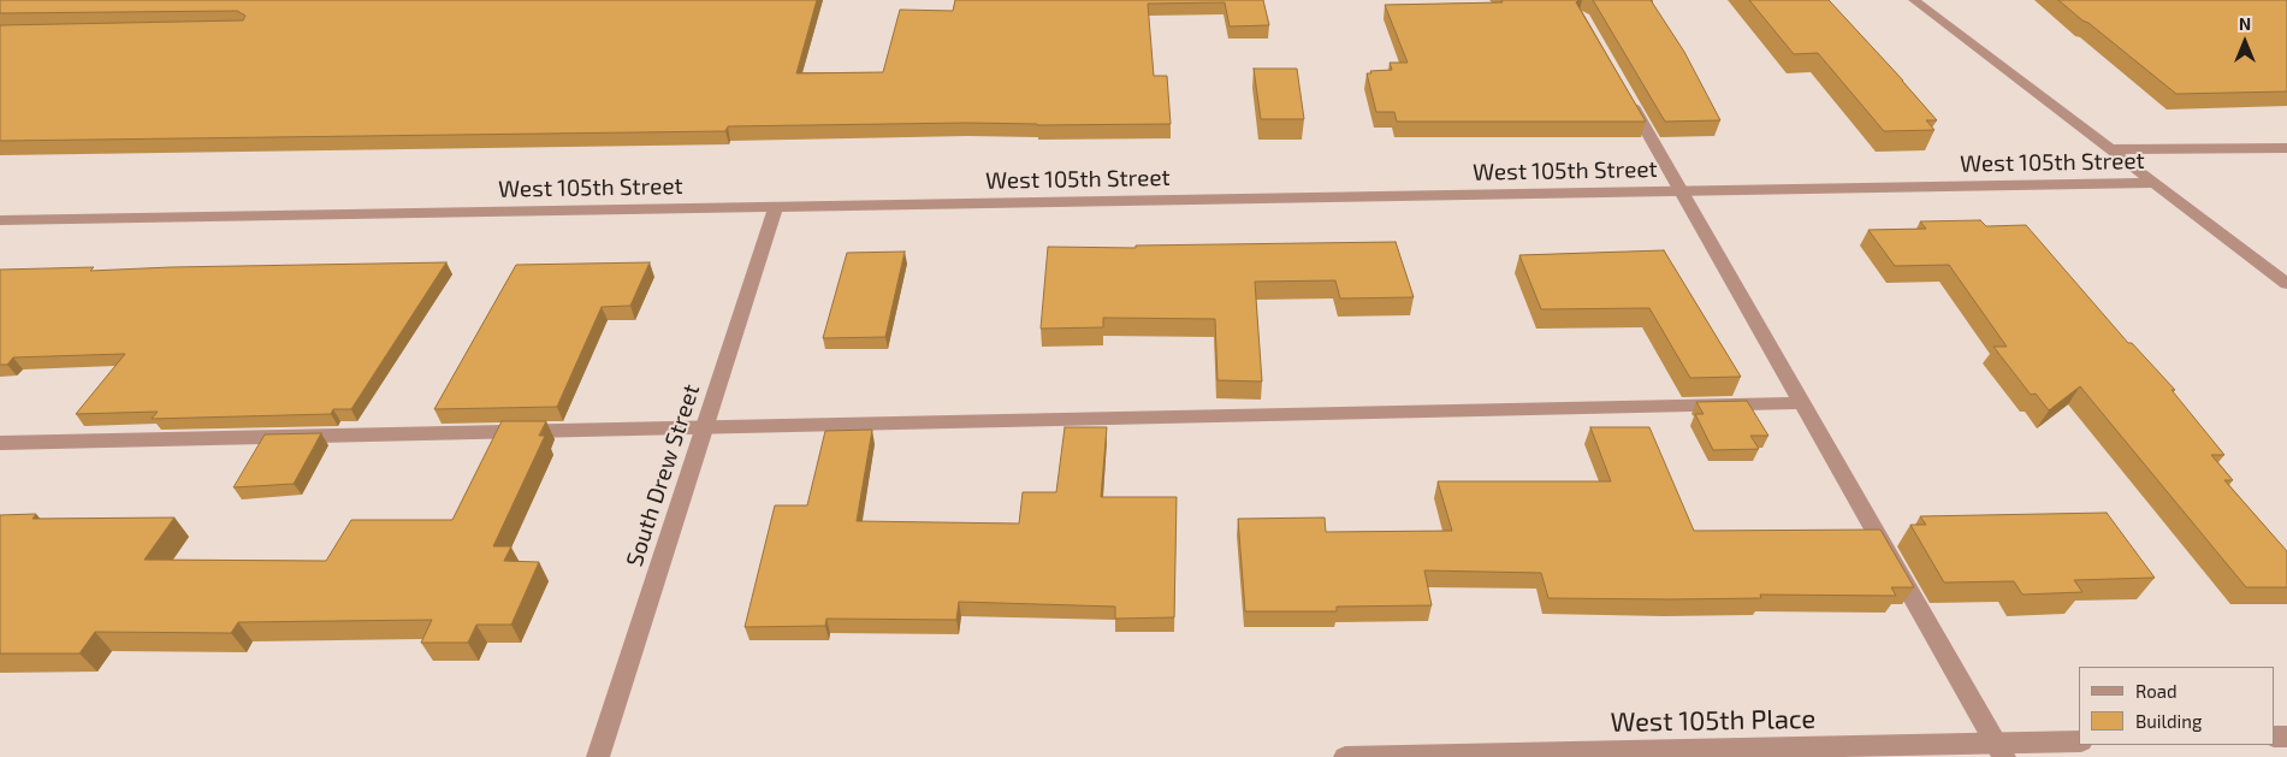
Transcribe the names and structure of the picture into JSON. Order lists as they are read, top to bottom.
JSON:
{
  "streets": {
    "street": ["West 105th Street", "South Drew Street", "West 105th Place"]
  },
  "crossings": [
    ["West 105th Street", "South Drew Street"]
  ],
  "legend": ["Road", "Building"],
  "north": "top"
}
